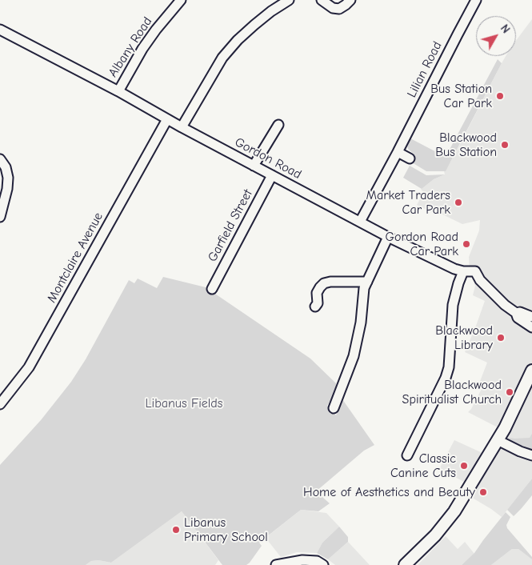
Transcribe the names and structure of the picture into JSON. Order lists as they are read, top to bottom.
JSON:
{
  "streets": {
    "street": [
      "Albany Road",
      "Lilian Road",
      "Gordon Road",
      "Garfield Street",
      "Montclaire Avenue"
    ]
  },
  "crossings": [
    ["Albany Road", "Gordon Road"],
    ["Lilian Road", "Gordon Road"],
    ["Gordon Road", "Garfield Street"],
    ["Gordon Road", "Montclaire Avenue"]
  ],
  "parks": ["Libanus Fields"],
  "places": [
    "Bus Station Car Park",
    "Blackwood Bus Station",
    "Market Traders Car Park",
    "Gordon Road Car Park",
    "Blackwood Library",
    "Blackwood Spiritualist Church",
    "Classic Canine Cuts",
    "Home of Aesthetics and Beauty",
    "Libanus Primary School"
  ],
  "north": "top right"
}
